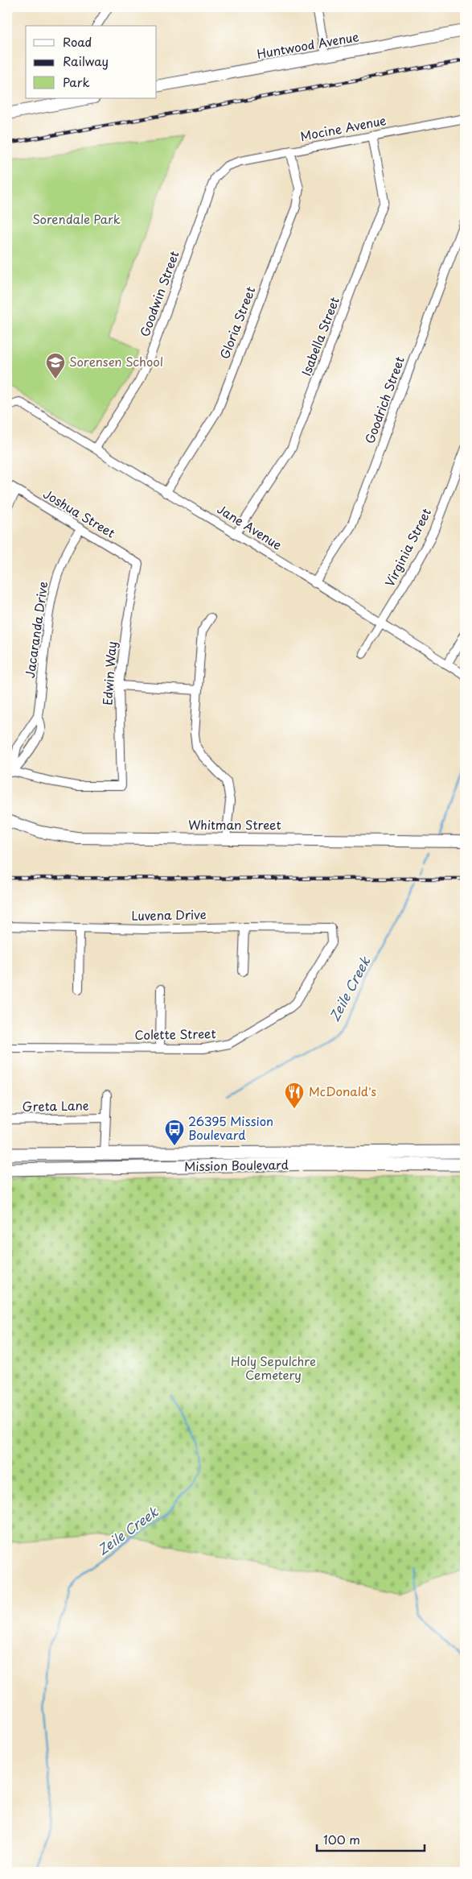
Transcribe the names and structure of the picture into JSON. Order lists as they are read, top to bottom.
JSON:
{
  "streets": {
    "main road": ["Mission Boulevard"],
    "street": [
      "Huntwood Avenue",
      "Mocine Avenue",
      "Goodwin Street",
      "Gloria Street",
      "Isabella Street",
      "Goodrich Street",
      "Joshua Street",
      "Jane Avenue",
      "Virginia Street",
      "Jacaranda Drive",
      "Edwin Way",
      "Whitman Street",
      "Luvena Drive",
      "Colette Street",
      "Greta Lane"
    ]
  },
  "crossings": [
    ["Mocine Avenue", "Goodwin Street"],
    ["Mocine Avenue", "Gloria Street"],
    ["Mocine Avenue", "Isabella Street"],
    ["Goodwin Street", "Jane Avenue"],
    ["Gloria Street", "Jane Avenue"],
    ["Isabella Street", "Jane Avenue"],
    ["Goodrich Street", "Jane Avenue"],
    ["Joshua Street", "Jacaranda Drive"],
    ["Joshua Street", "Edwin Way"],
    ["Jane Avenue", "Virginia Street"],
    ["Jacaranda Drive", "Edwin Way"],
    ["Luvena Drive", "Colette Street"],
    ["Greta Lane", "Mission Boulevard"]
  ],
  "water": ["Zeile Creek"],
  "parks": ["Sorendale Park", "Holy Sepulchre Cemetery"],
  "places": {
    "school or university": ["Sorensen School"],
    "restaurant": ["McDonald's"],
    "bus stop": ["26395 Mission Boulevard"]
  },
  "legend": ["Road", "Railway", "Park"],
  "scale_bar": "100 m"
}
